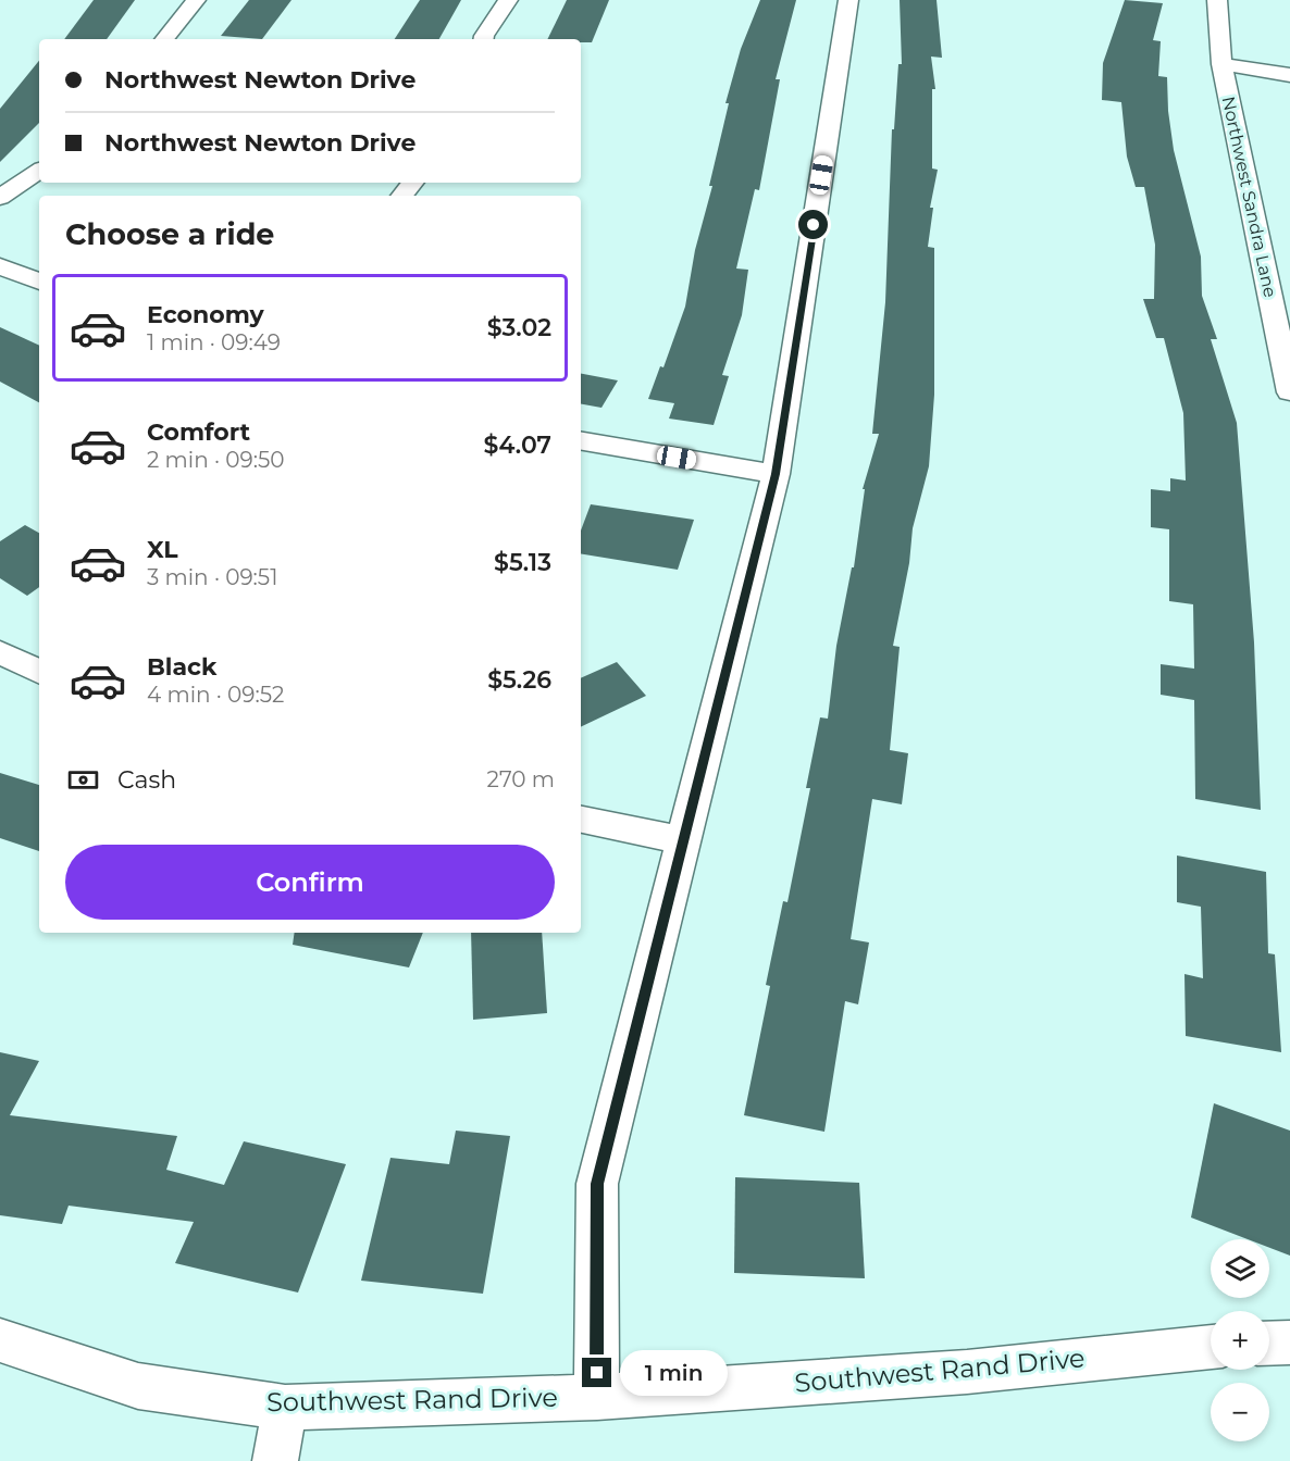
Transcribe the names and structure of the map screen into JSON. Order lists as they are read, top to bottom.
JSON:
{
  "streets": {
    "street": ["Northwest Sandra Lane", "Southwest Rand Drive"]
  },
  "page": {
    "banner": ["Northwest Newton Drive", "Northwest Newton Drive"],
    "heading": "Choose a ride",
    "list": [
      {
        "name": "Economy",
        "note": "1 min · 09:49",
        "value": "$3.02"
      },
      {
        "name": "Comfort",
        "note": "2 min · 09:50",
        "value": "$4.07"
      },
      {
        "name": "XL",
        "note": "3 min · 09:51",
        "value": "$5.13"
      },
      {
        "name": "Black",
        "note": "4 min · 09:52",
        "value": "$5.26"
      }
    ],
    "pay": ["Cash", "270 m"],
    "buttons": "Confirm",
    "map_buttons": ["+", "−"],
    "bubble": "1 min"
  }
}
